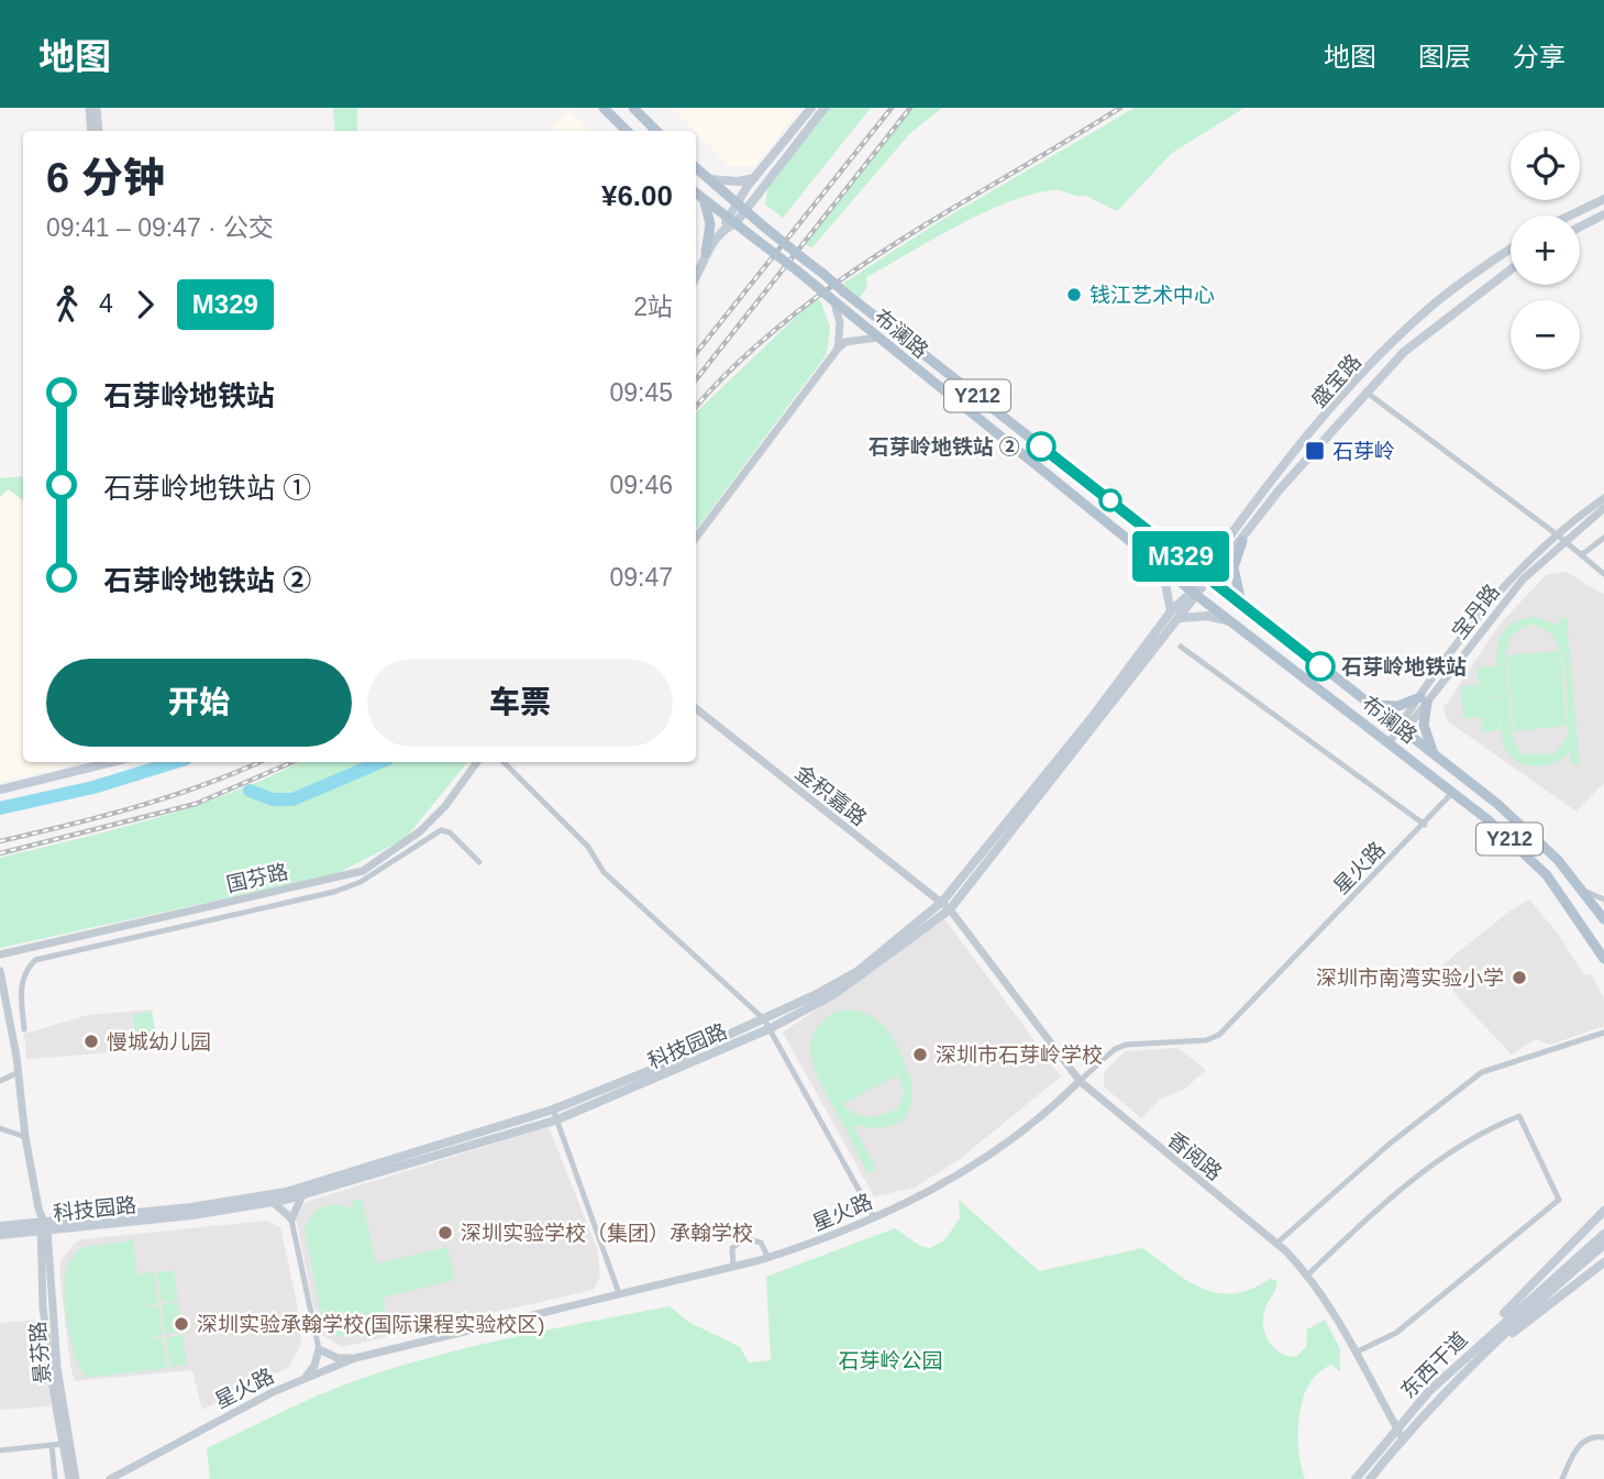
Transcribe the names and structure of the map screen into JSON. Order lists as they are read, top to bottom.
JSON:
{
  "streets": {
    "main road": [
      "布澜路",
      "盛宝路",
      "Y212",
      "科技园路",
      "东西干道"
    ],
    "street": [
      "宝丹路",
      "金积嘉路",
      "星火路",
      "国芬路",
      "香阅路",
      "景芬路"
    ]
  },
  "crossings": [
    ["布澜路", "盛宝路"],
    ["布澜路", "宝丹路"],
    ["布澜路", "星火路"],
    ["布澜路", "科技园路"],
    ["盛宝路", "科技园路"],
    ["金积嘉路", "科技园路"],
    ["金积嘉路", "香阅路"],
    ["星火路", "香阅路"],
    ["科技园路", "香阅路"],
    ["科技园路", "景芬路"],
    ["香阅路", "东西干道"]
  ],
  "parks": ["石芽岭公园"],
  "places": {
    "other": [
      "钱江艺术中心",
      "石芽岭地铁站 ②",
      "石芽岭地铁站",
      "深圳市南湾实验小学",
      "慢城幼儿园",
      "深圳市石芽岭学校",
      "深圳实验学校（集团）承翰学校",
      "深圳实验承翰学校(国际课程实验校区)"
    ],
    "transit": ["石芽岭"]
  },
  "lines": ["bus line M329"],
  "page": {
    "header": "地图",
    "nav": ["地图", "图层", "分享"],
    "on_map": "M329",
    "map_buttons": ["+", "−"],
    "heading": ["6 分钟", "09:41 – 09:47 · 公交", "¥6.00"],
    "legs": ["4", "M329", "2站"],
    "list": [
      {
        "name": "石芽岭地铁站",
        "value": "09:45"
      },
      {
        "name": "石芽岭地铁站 ①",
        "value": "09:46"
      },
      {
        "name": "石芽岭地铁站 ②",
        "value": "09:47"
      }
    ],
    "buttons": ["开始", "车票"]
  }
}
